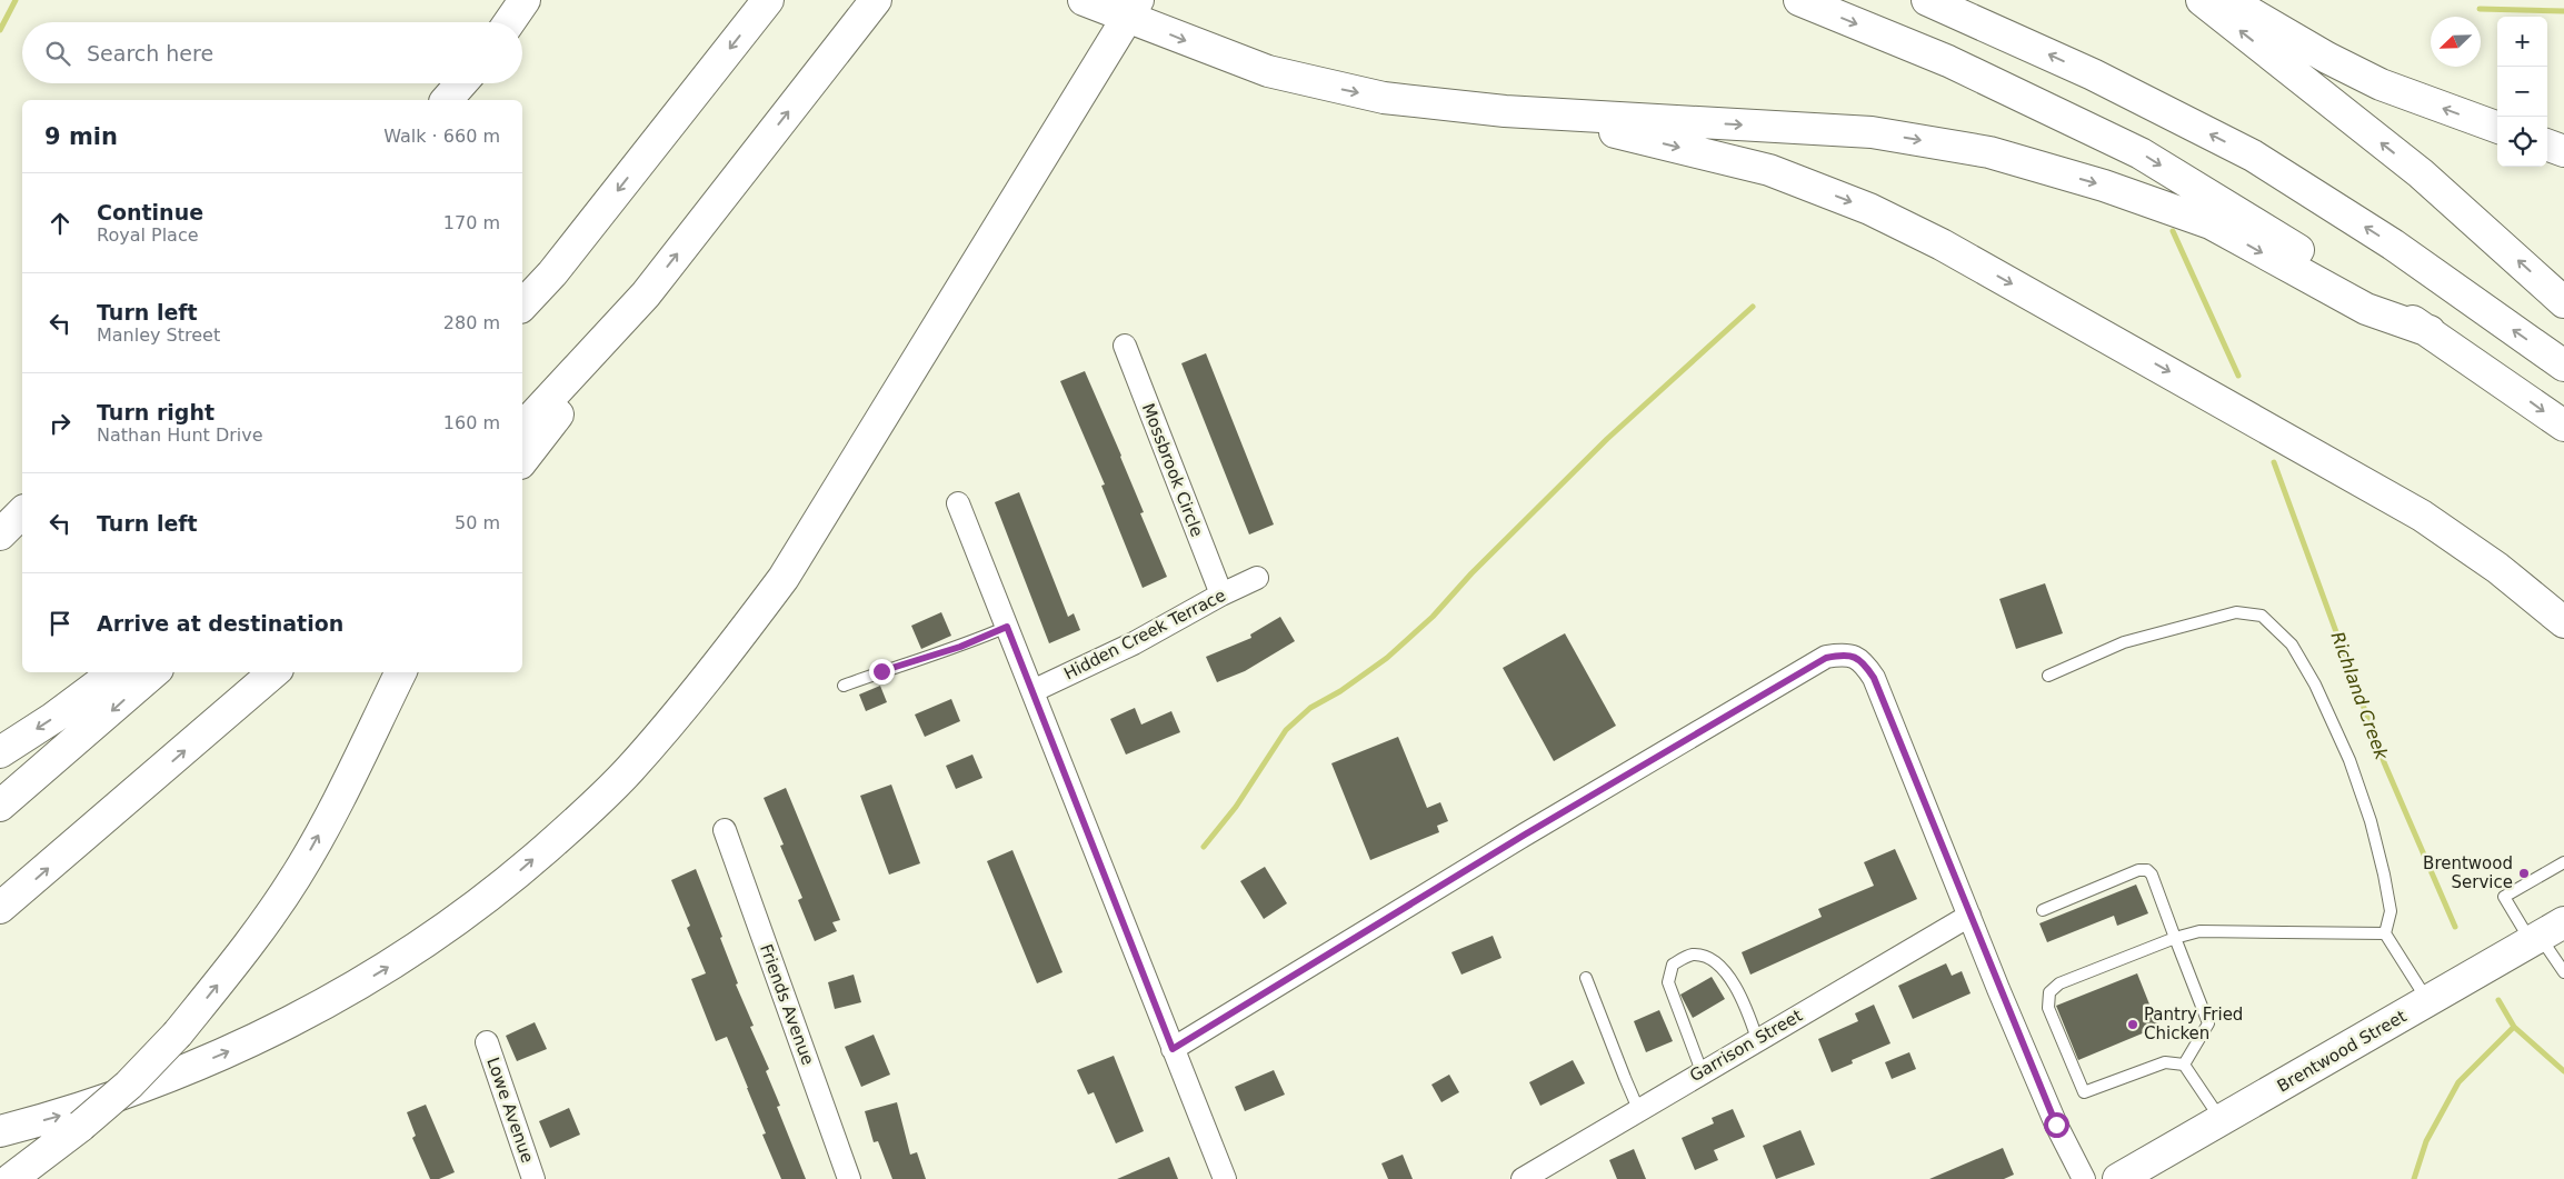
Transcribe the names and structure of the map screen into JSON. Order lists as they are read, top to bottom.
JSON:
{
  "streets": {
    "main road": ["Brentwood Street"],
    "street": [
      "Mossbrook Circle",
      "Hidden Creek Terrace",
      "Friends Avenue",
      "Garrison Street",
      "Lowe Avenue"
    ]
  },
  "crossings": [
    ["Mossbrook Circle", "Hidden Creek Terrace"]
  ],
  "water": ["Richland Creek"],
  "places": ["Brentwood Service", "Pantry Fried Chicken"],
  "north": "bottom left",
  "page": {
    "map_buttons": ["+", "−"],
    "search": "Search here",
    "heading": ["9 min", "Walk · 660 m"],
    "list": [
      ["Continue", "Royal Place", "170 m"],
      ["Turn left", "Manley Street", "280 m"],
      ["Turn right", "Nathan Hunt Drive", "160 m"],
      ["Turn left", "50 m"],
      "Arrive at destination"
    ]
  }
}
